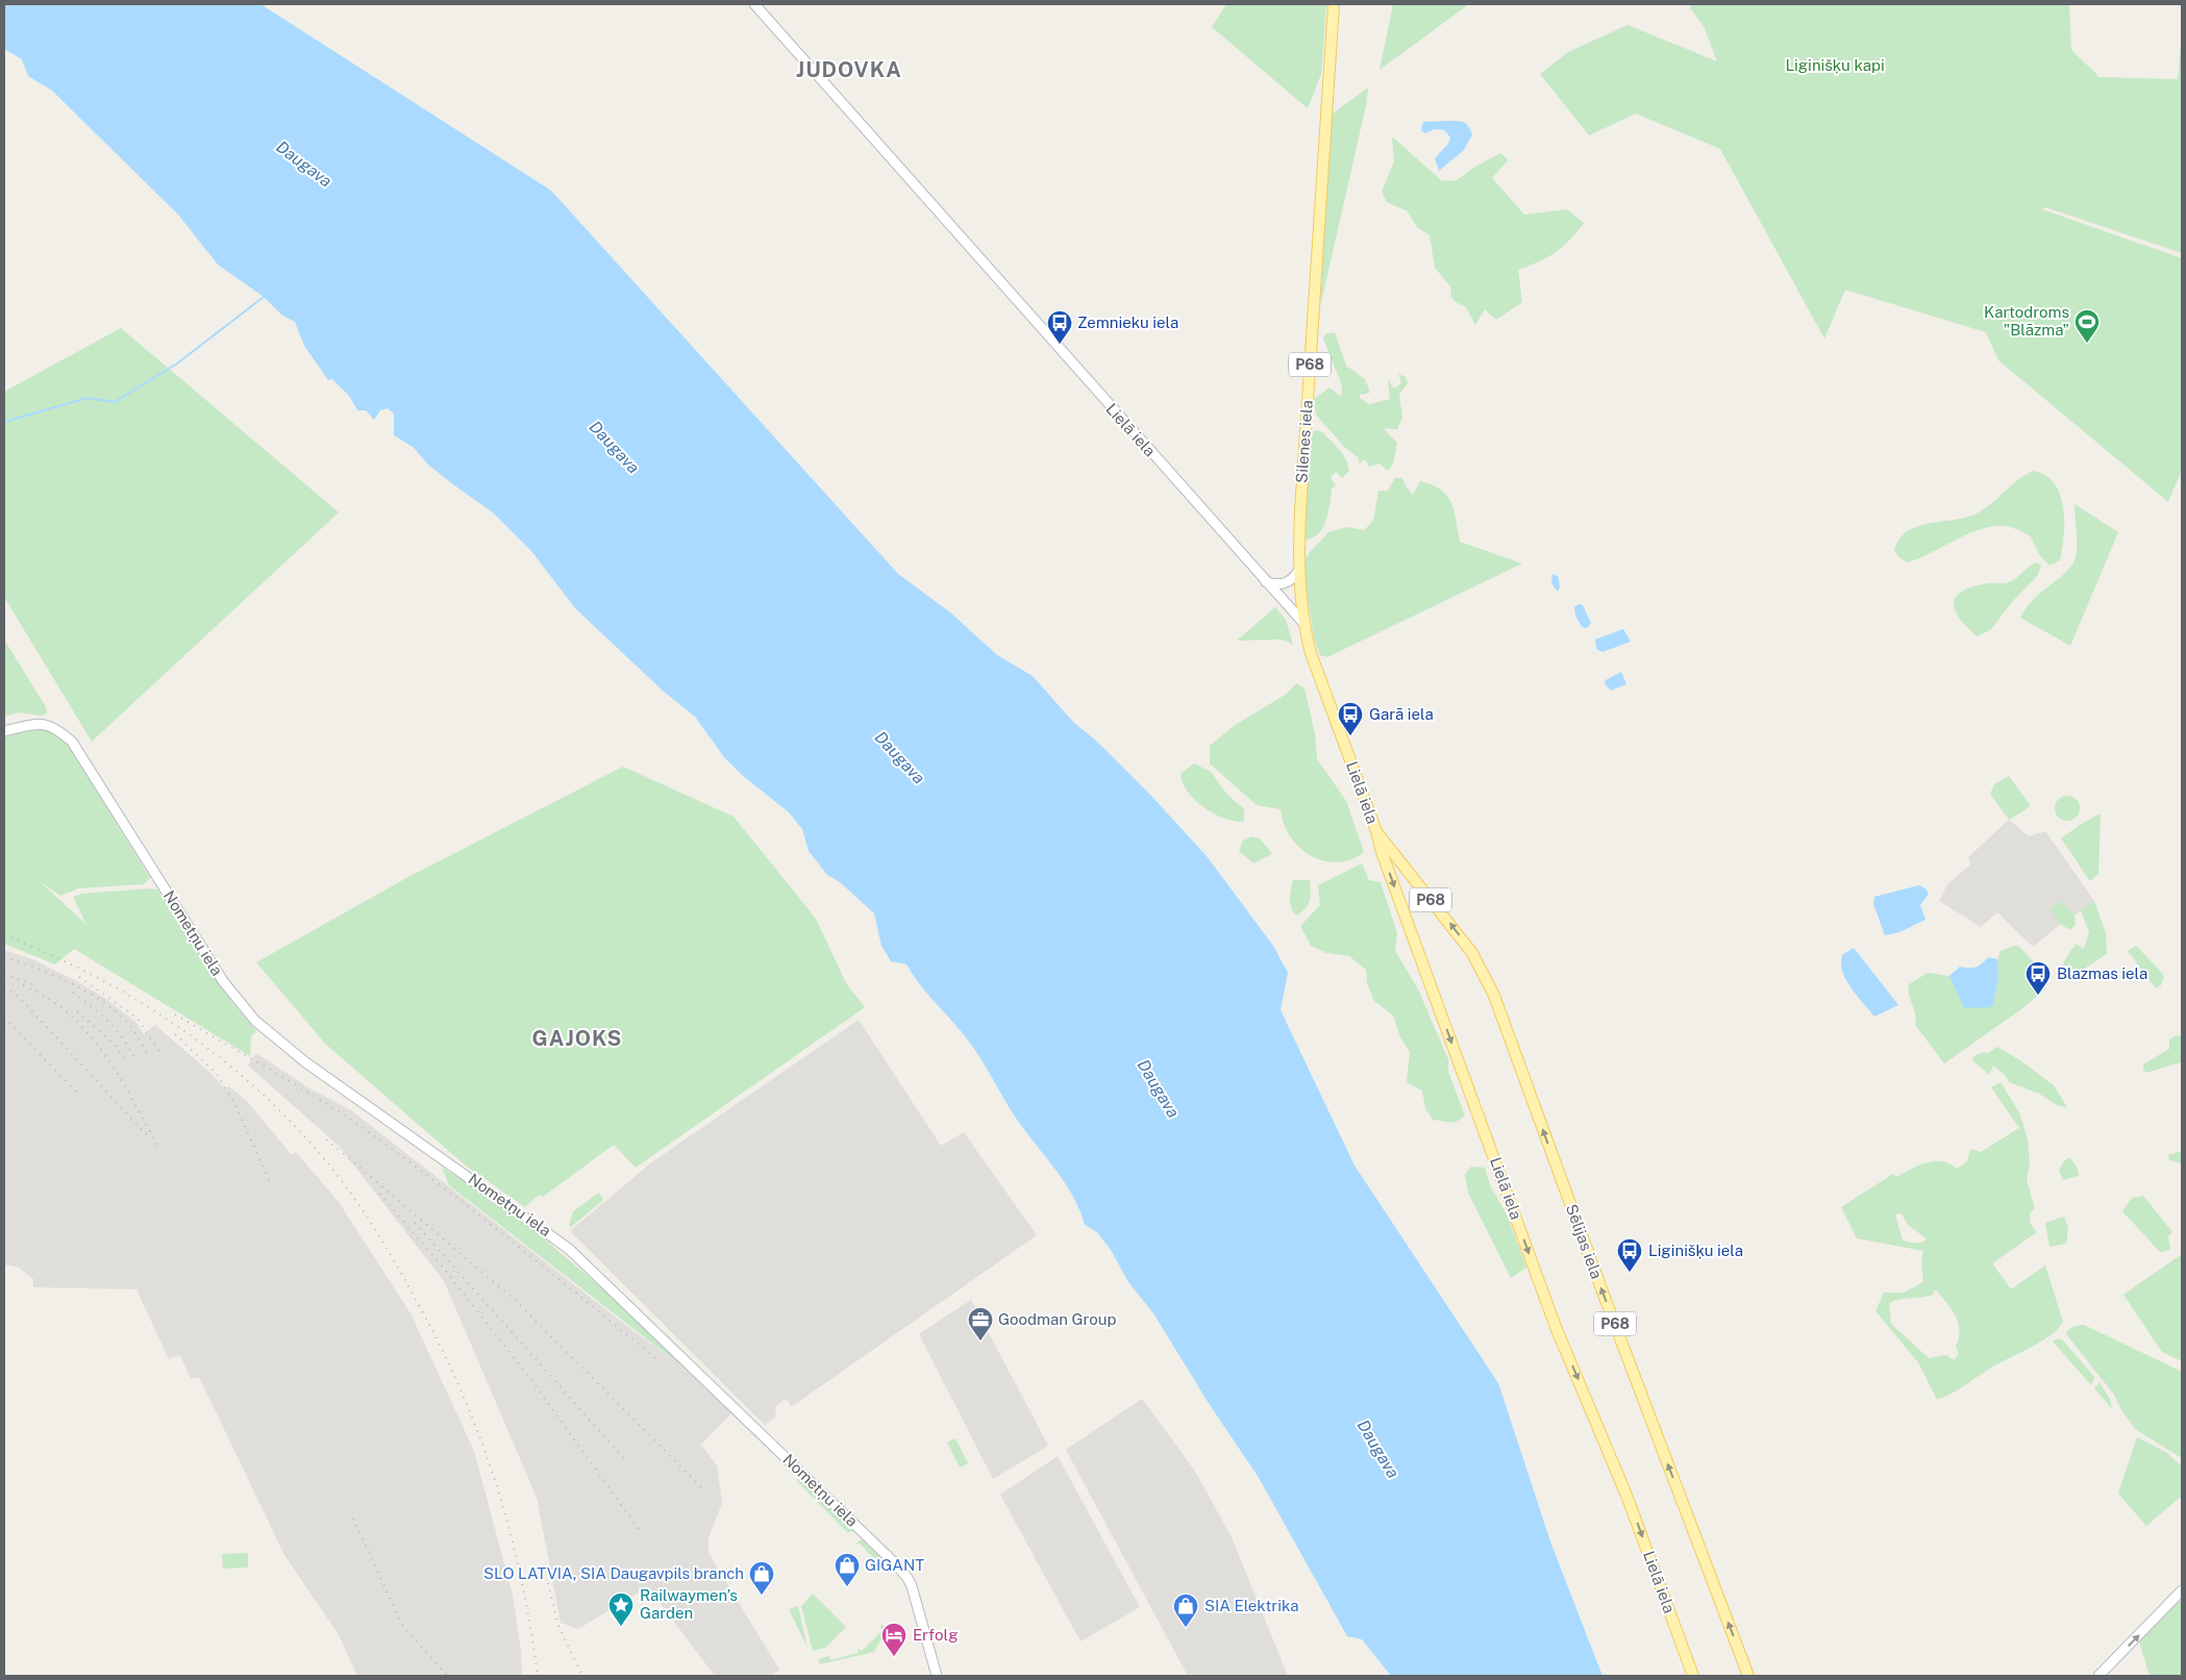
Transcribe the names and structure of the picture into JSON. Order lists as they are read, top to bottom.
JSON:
{
  "streets": {
    "main road": [
      "P68",
      "Lielā iela",
      "Silenes iela",
      "Sēlijas iela"
    ],
    "street": ["Nometņu iela"]
  },
  "crossings": [
    ["Lielā iela", "Silenes iela"],
    ["Lielā iela", "Sēlijas iela"]
  ],
  "one_way": ["Lielā iela", "Sēlijas iela"],
  "districts": ["JUDOVKA", "GAJOKS"],
  "water": ["Daugava"],
  "parks": ["Liginišķu kapi"],
  "places": {
    "sports": ["Kartodroms \"Blāzma\""],
    "bus stop": [
      "Zemnieku iela",
      "Garā iela",
      "Blazmas iela",
      "Liginišķu iela"
    ],
    "office": ["Goodman Group"],
    "shop": ["GIGANT", "SLO LATVIA, SIA Daugavpils branch", "SIA Elektrika"],
    "place": ["Railwaymen’s Garden"],
    "hotel": ["Erfolg"]
  }
}
